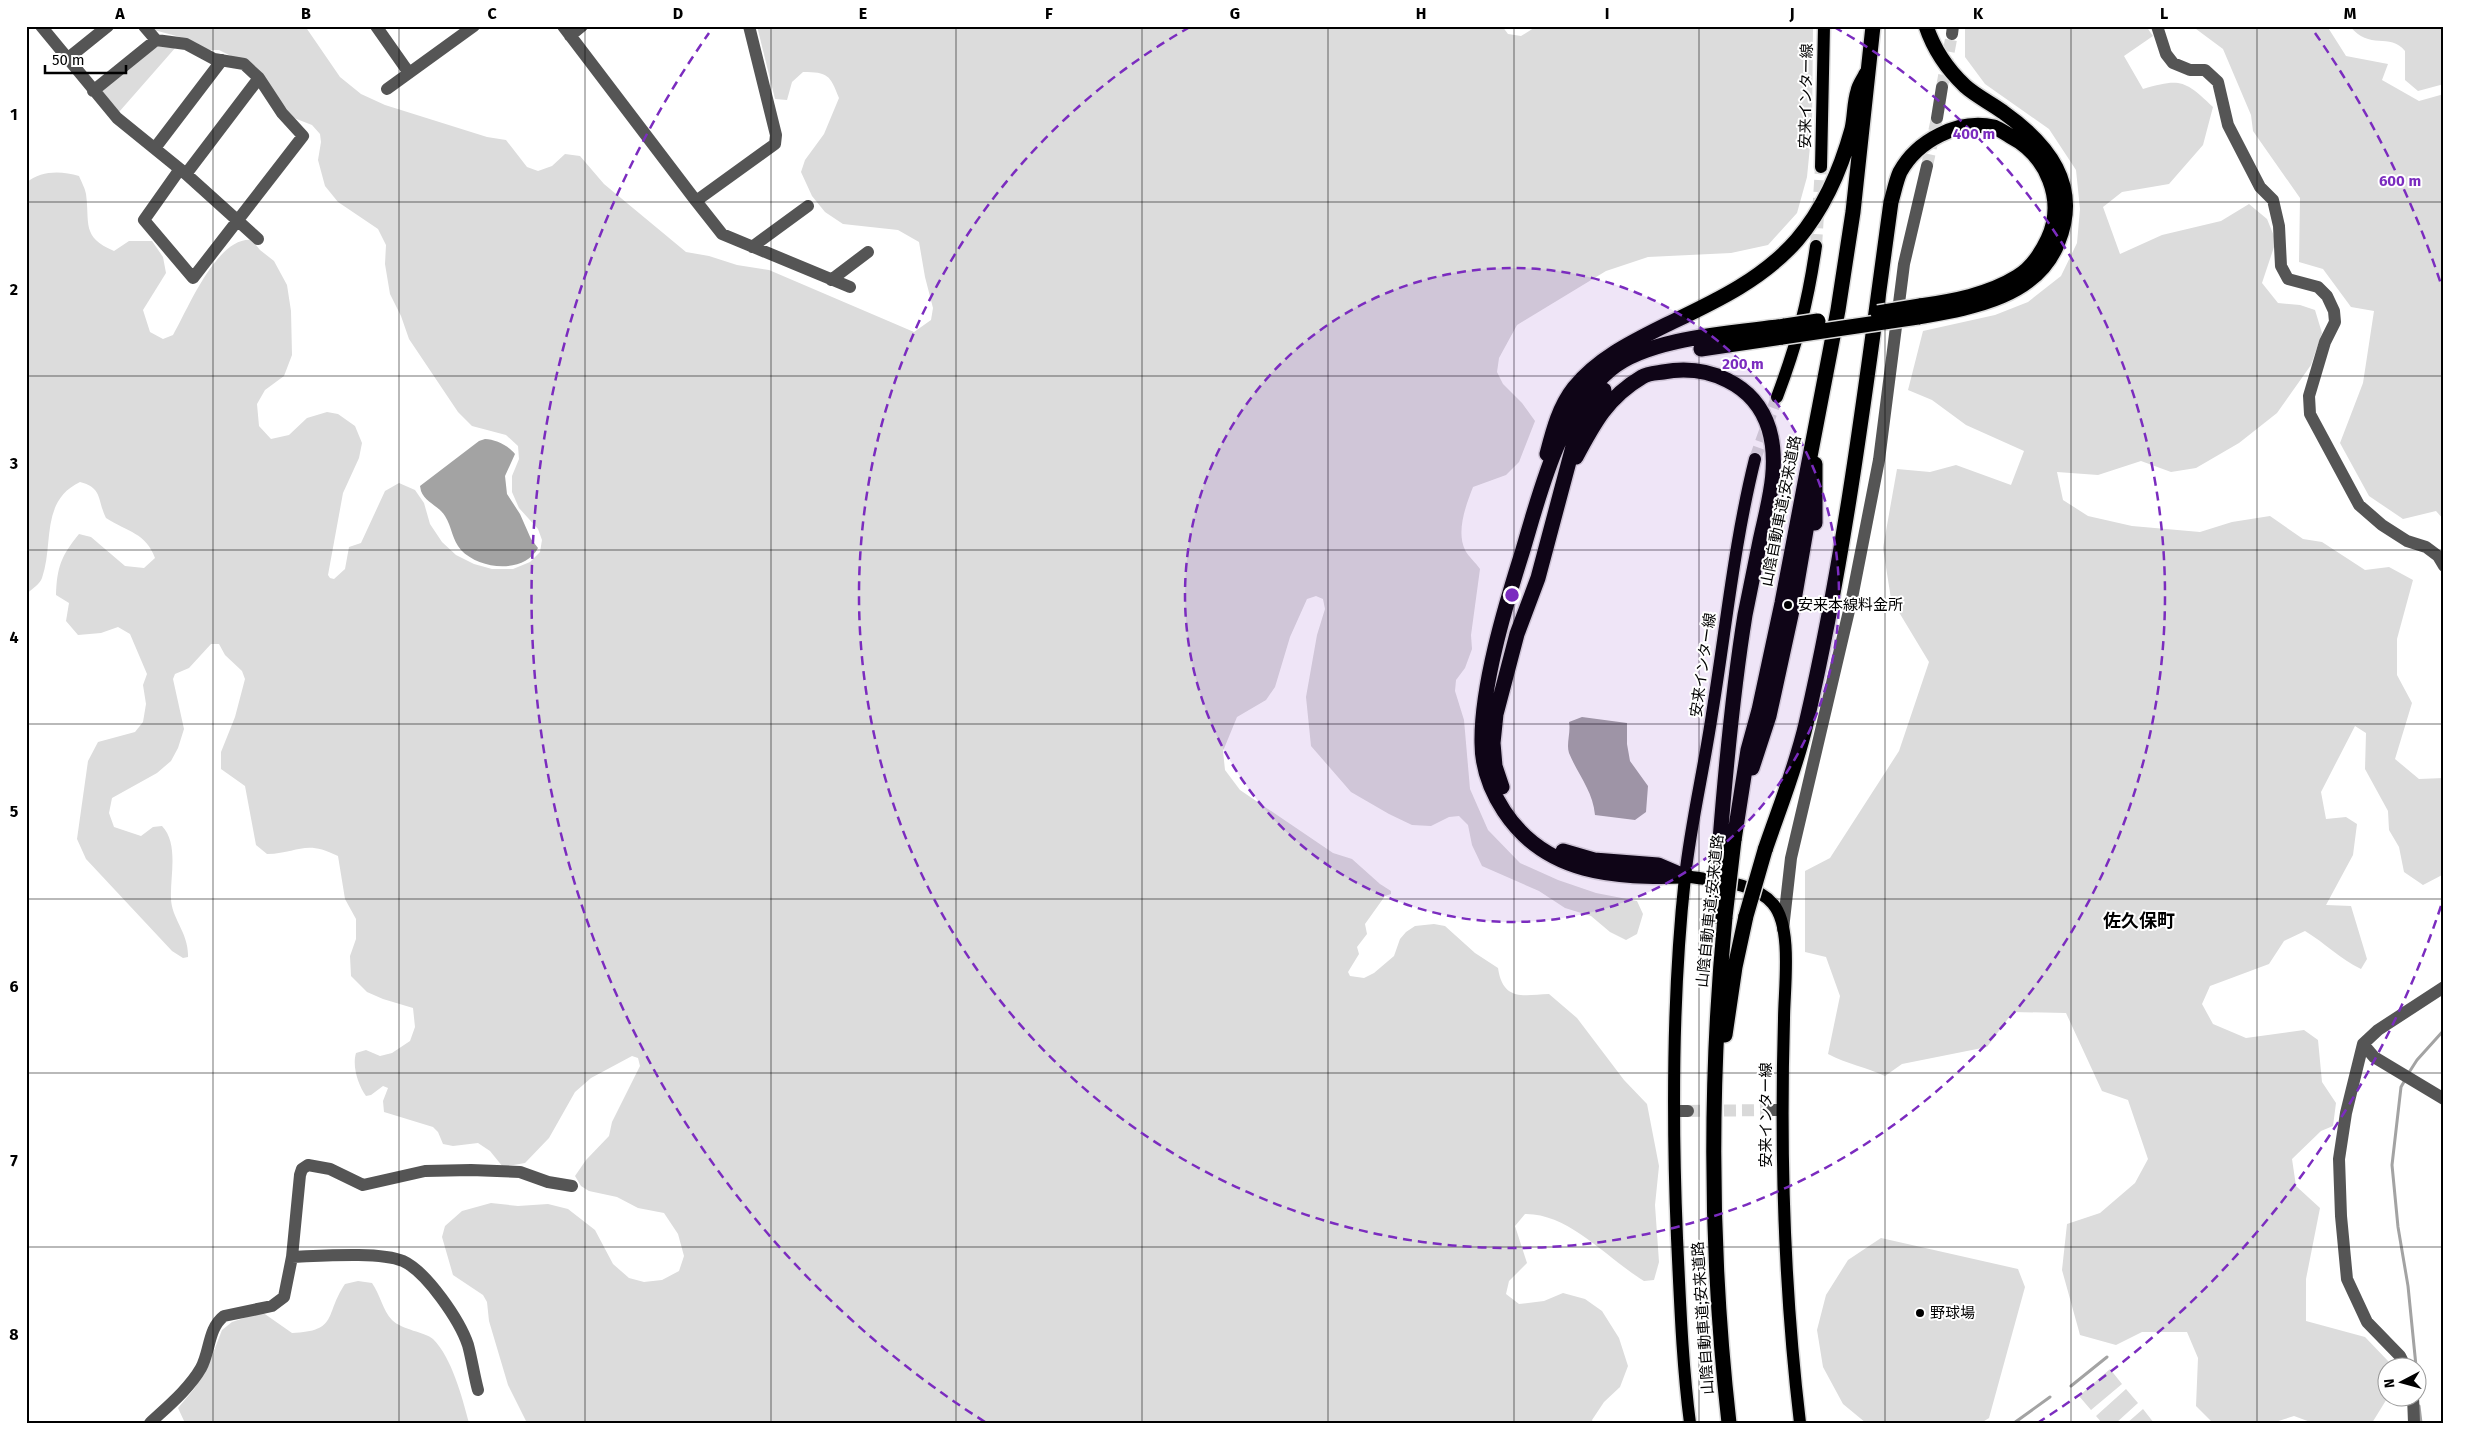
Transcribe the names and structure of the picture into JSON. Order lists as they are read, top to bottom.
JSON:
{
  "streets": {
    "highway": ["山陰自動車道;安来道路"],
    "main road": ["安来インター線"]
  },
  "districts": ["佐久保町"],
  "places": ["安来本線料金所", "野球場"],
  "scale_bar": "50 m",
  "north": "left",
  "grid": {
    "columns": [
      "A",
      "B",
      "C",
      "D",
      "E",
      "F",
      "G",
      "H",
      "I",
      "J",
      "K",
      "L",
      "M"
    ],
    "rows": [
      "1",
      "2",
      "3",
      "4",
      "5",
      "6",
      "7",
      "8"
    ]
  },
  "rings": ["400 m", "600 m", "200 m"]
}
